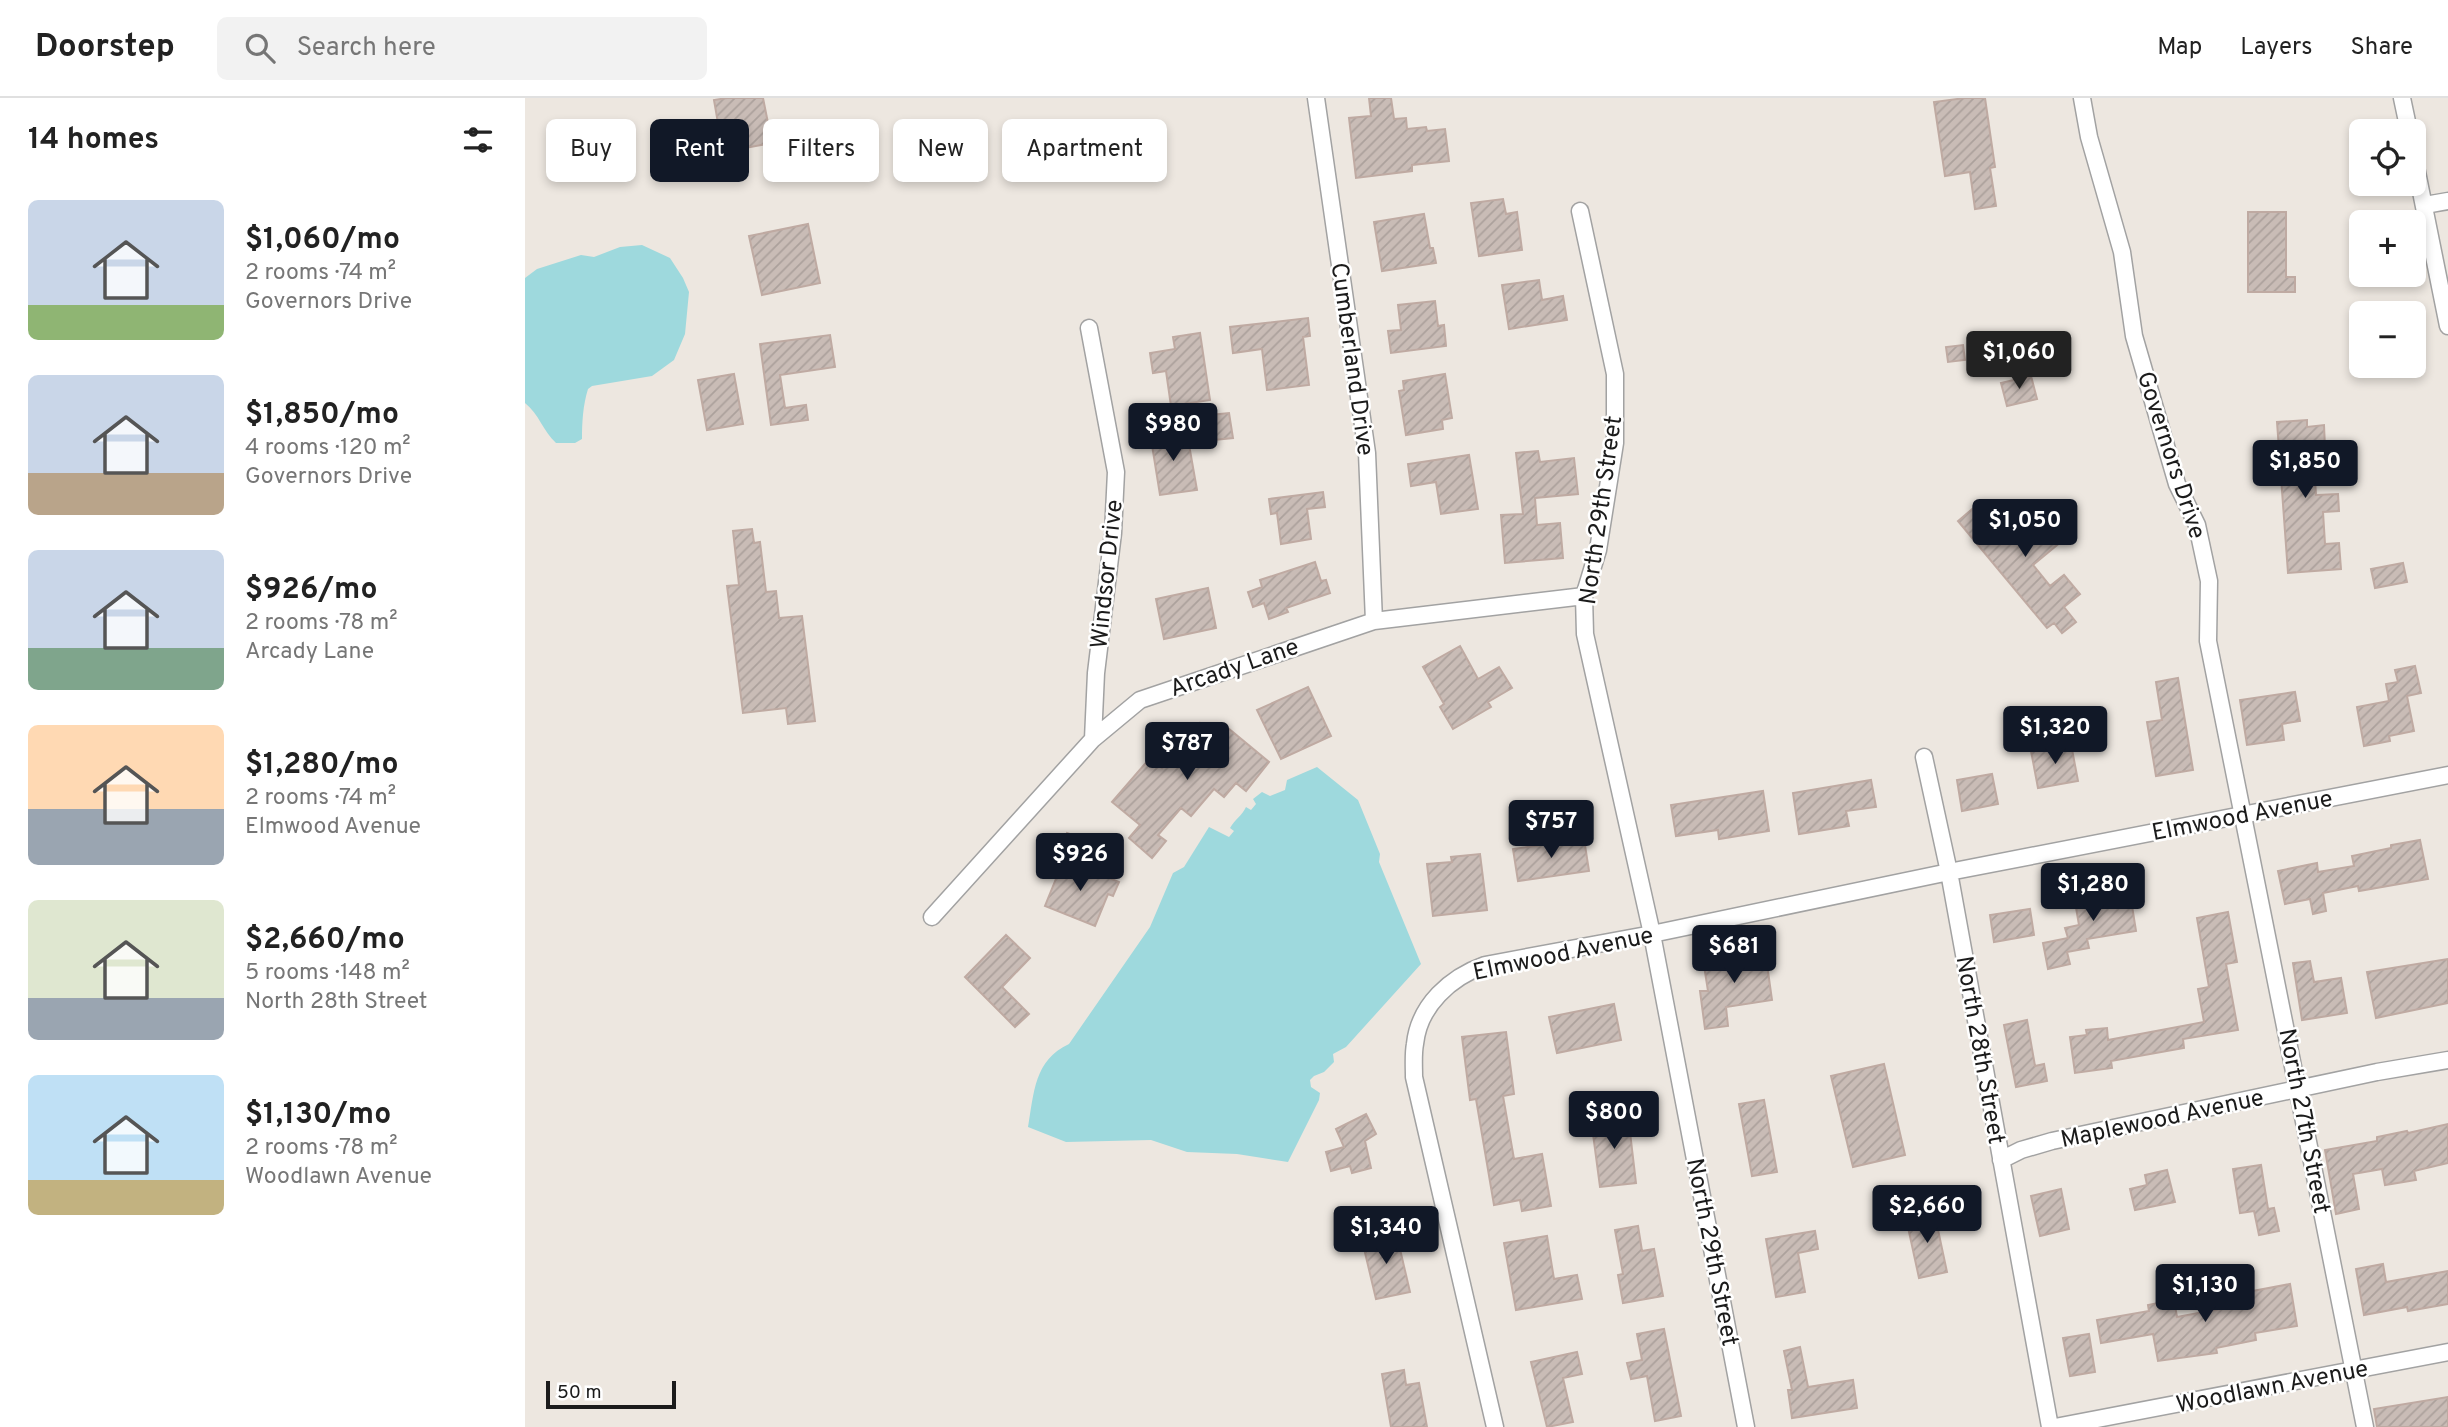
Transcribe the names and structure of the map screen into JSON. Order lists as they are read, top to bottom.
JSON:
{
  "streets": {
    "street": [
      "Cumberland Drive",
      "Governors Drive",
      "North 29th Street",
      "Windsor Drive",
      "Arcady Lane",
      "Elmwood Avenue",
      "North 28th Street",
      "Maplewood Avenue",
      "North 27th Street",
      "Woodlawn Avenue"
    ]
  },
  "crossings": [
    ["Cumberland Drive", "Arcady Lane"],
    ["Governors Drive", "Elmwood Avenue"],
    ["Governors Drive", "North 27th Street"],
    ["North 29th Street", "Arcady Lane"],
    ["North 29th Street", "Elmwood Avenue"],
    ["Windsor Drive", "Arcady Lane"],
    ["Elmwood Avenue", "North 28th Street"],
    ["Elmwood Avenue", "North 27th Street"],
    ["North 28th Street", "Maplewood Avenue"],
    ["Maplewood Avenue", "North 27th Street"],
    ["North 27th Street", "Woodlawn Avenue"]
  ],
  "scale_bar": "50 m",
  "page": {
    "header": "Doorstep",
    "search": "Search here",
    "nav": ["Map", "Layers", "Share"],
    "heading": "14 homes",
    "map_buttons": ["+", "−"],
    "chip": [
      "Buy",
      "Rent",
      "Filters",
      "New",
      "Apartment"
    ],
    "list": [
      {
        "name": "$1,060/mo",
        "note": "2 rooms · 74 m² · Governors Drive"
      },
      {
        "name": "$1,850/mo",
        "note": "4 rooms · 120 m² · Governors Drive"
      },
      {
        "name": "$926/mo",
        "note": "2 rooms · 78 m² · Arcady Lane"
      },
      {
        "name": "$1,280/mo",
        "note": "2 rooms · 74 m² · Elmwood Avenue"
      },
      {
        "name": "$2,660/mo",
        "note": "5 rooms · 148 m² · North 28th Street"
      },
      {
        "name": "$1,130/mo",
        "note": "2 rooms · 78 m² · Woodlawn Avenue"
      }
    ],
    "price": [
      "$1,060",
      "$980",
      "$1,850",
      "$1,050",
      "$1,320",
      "$787",
      "$757",
      "$926",
      "$1,280",
      "$681",
      "$800",
      "$2,660",
      "$1,340",
      "$1,130"
    ],
    "scale": "50 m"
  }
}
